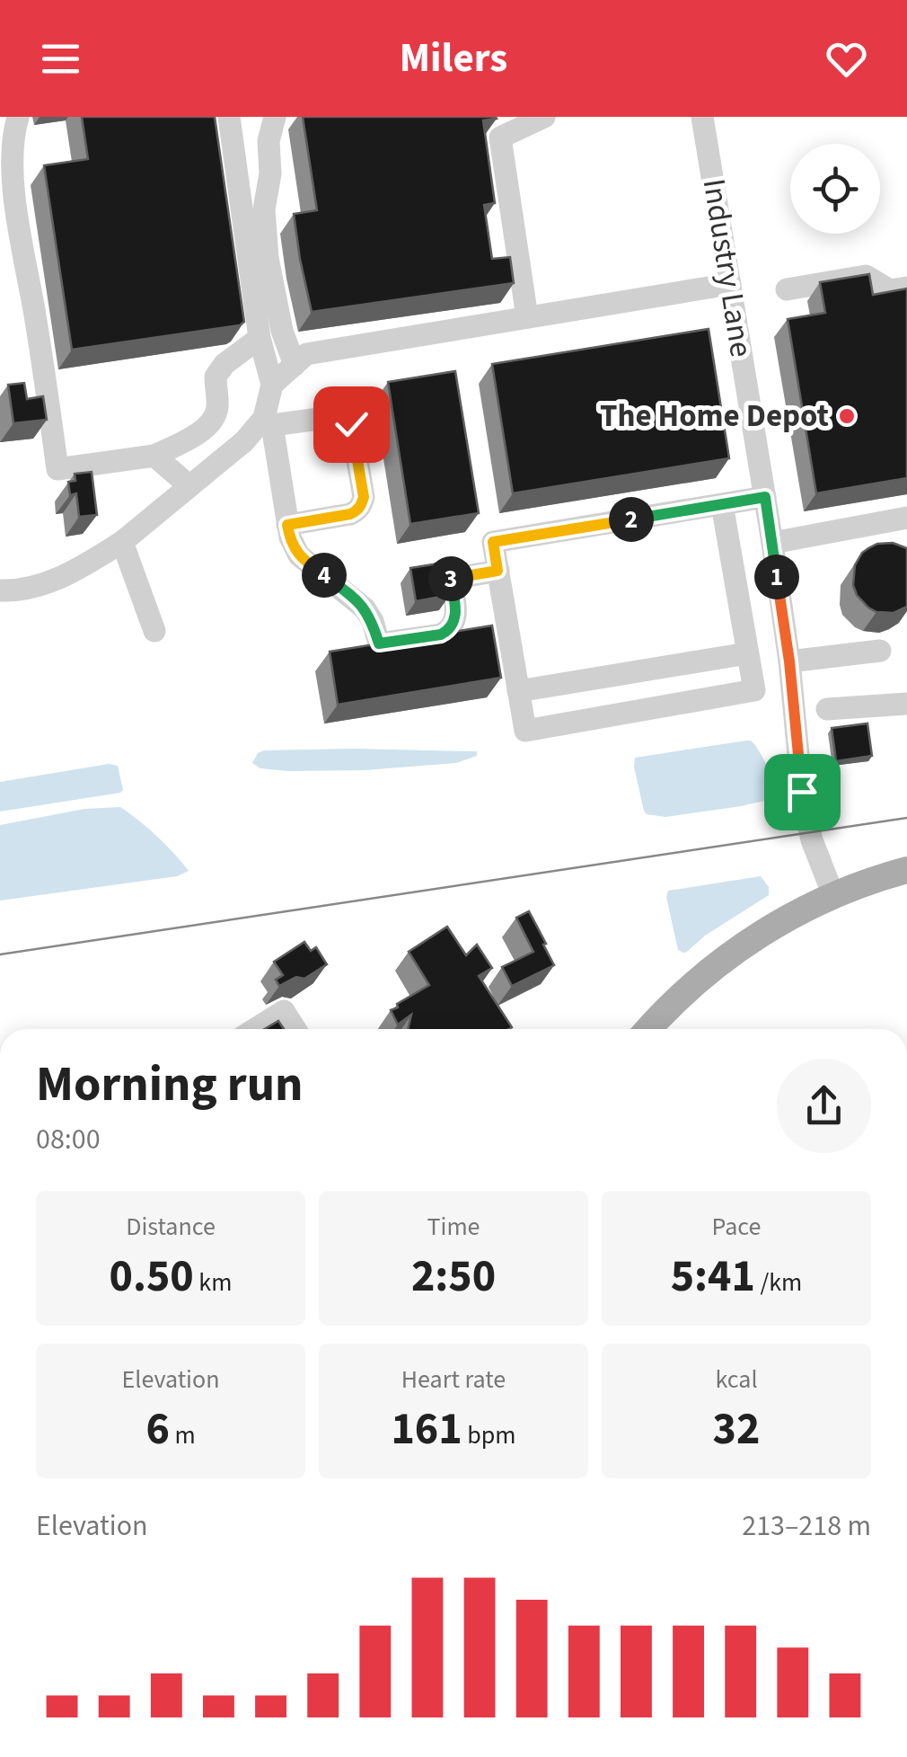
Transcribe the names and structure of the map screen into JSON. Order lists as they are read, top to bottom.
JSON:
{
  "streets": {
    "street": ["Industry Lane"]
  },
  "places": ["The Home Depot"],
  "page": {
    "header": "Milers",
    "pins": [
      "2",
      "4",
      "1",
      "3"
    ],
    "heading": ["Morning run", "08:00"],
    "stats": [
      ["Distance", "0.50 km"],
      ["Time", "2:50"],
      ["Pace", "5:41 /km"],
      ["Elevation", "6 m"],
      ["Heart rate", "161 bpm"],
      ["kcal", "32"]
    ],
    "chart": ["Elevation", "213–218 m"]
  }
}
